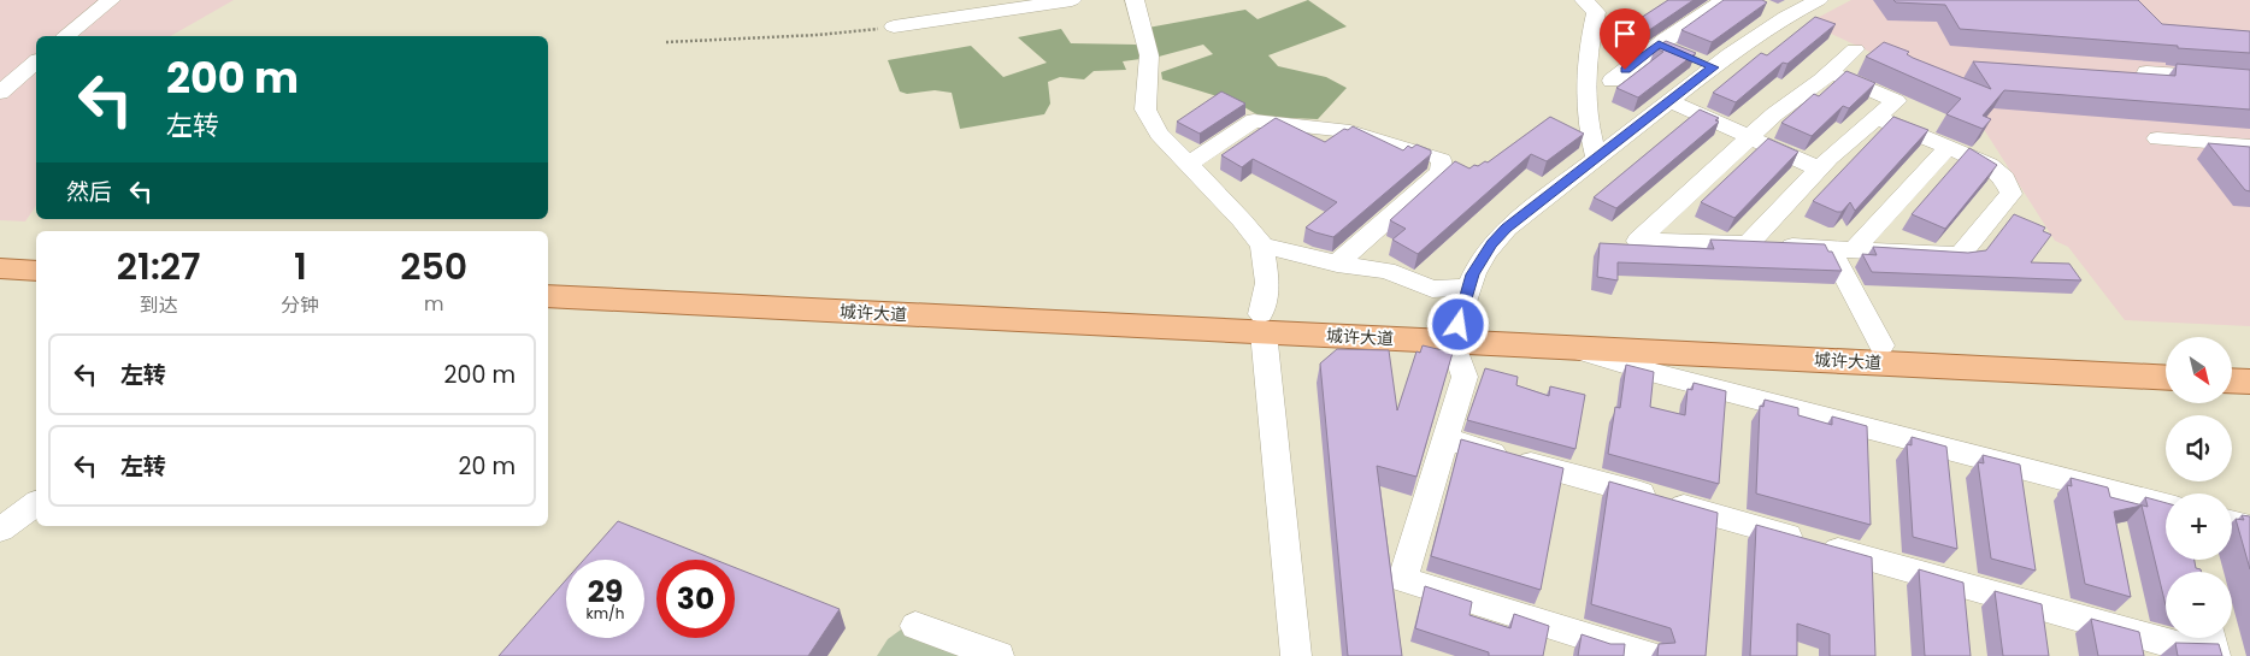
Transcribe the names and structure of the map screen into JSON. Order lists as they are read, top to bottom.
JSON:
{
  "streets": {
    "main road": ["城许大道"]
  },
  "north": "bottom right",
  "page": {
    "turn": ["200 m", "左转"],
    "then": "然后",
    "eta": [
      "21:27",
      "到达",
      "1",
      "分钟",
      "250",
      "m"
    ],
    "list": [
      {
        "name": "左转",
        "value": "200 m"
      },
      {
        "name": "左转",
        "value": "20 m"
      }
    ],
    "map_buttons": ["+", "−"],
    "speed": "29 km/h",
    "limit": "30"
  }
}
